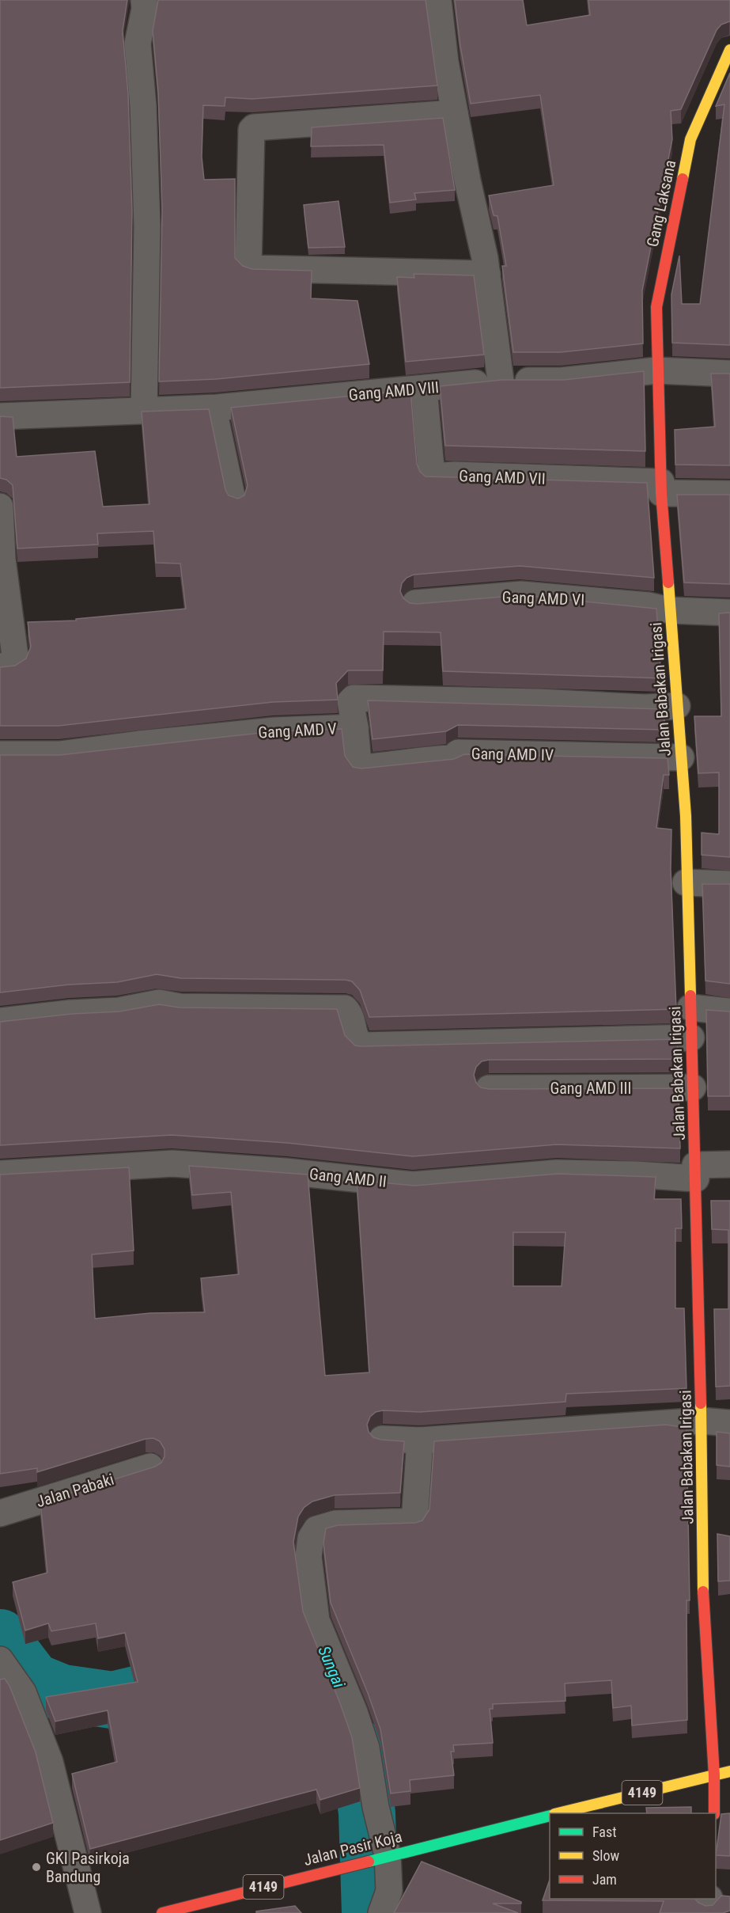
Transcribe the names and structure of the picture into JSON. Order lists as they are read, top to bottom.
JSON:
{
  "streets": {
    "street": [
      "Gang Laksana",
      "Gang AMD VIII",
      "Gang AMD VII",
      "Gang AMD VI",
      "Jalan Babakan Irigasi",
      "Gang AMD V",
      "Gang AMD IV",
      "Gang AMD III",
      "Gang AMD II",
      "Jalan Pabaki",
      "4149",
      "Jalan Pasir Koja"
    ]
  },
  "crossings": [
    ["Gang Laksana", "Gang AMD VIII"],
    ["Gang Laksana", "Jalan Babakan Irigasi"],
    ["Gang AMD VIII", "Gang AMD VII"],
    ["Gang AMD VIII", "Jalan Babakan Irigasi"],
    ["Gang AMD VII", "Jalan Babakan Irigasi"],
    ["Gang AMD VI", "Jalan Babakan Irigasi"],
    ["Jalan Babakan Irigasi", "Gang AMD V"],
    ["Jalan Babakan Irigasi", "Gang AMD IV"],
    ["Jalan Babakan Irigasi", "Gang AMD III"],
    ["Jalan Babakan Irigasi", "Gang AMD II"],
    ["Jalan Babakan Irigasi", "4149"],
    ["Gang AMD V", "Gang AMD IV"]
  ],
  "water": ["Sungai"],
  "places": ["GKI Pasirkoja Bandung"],
  "legend": ["Fast", "Slow", "Jam"]
}
